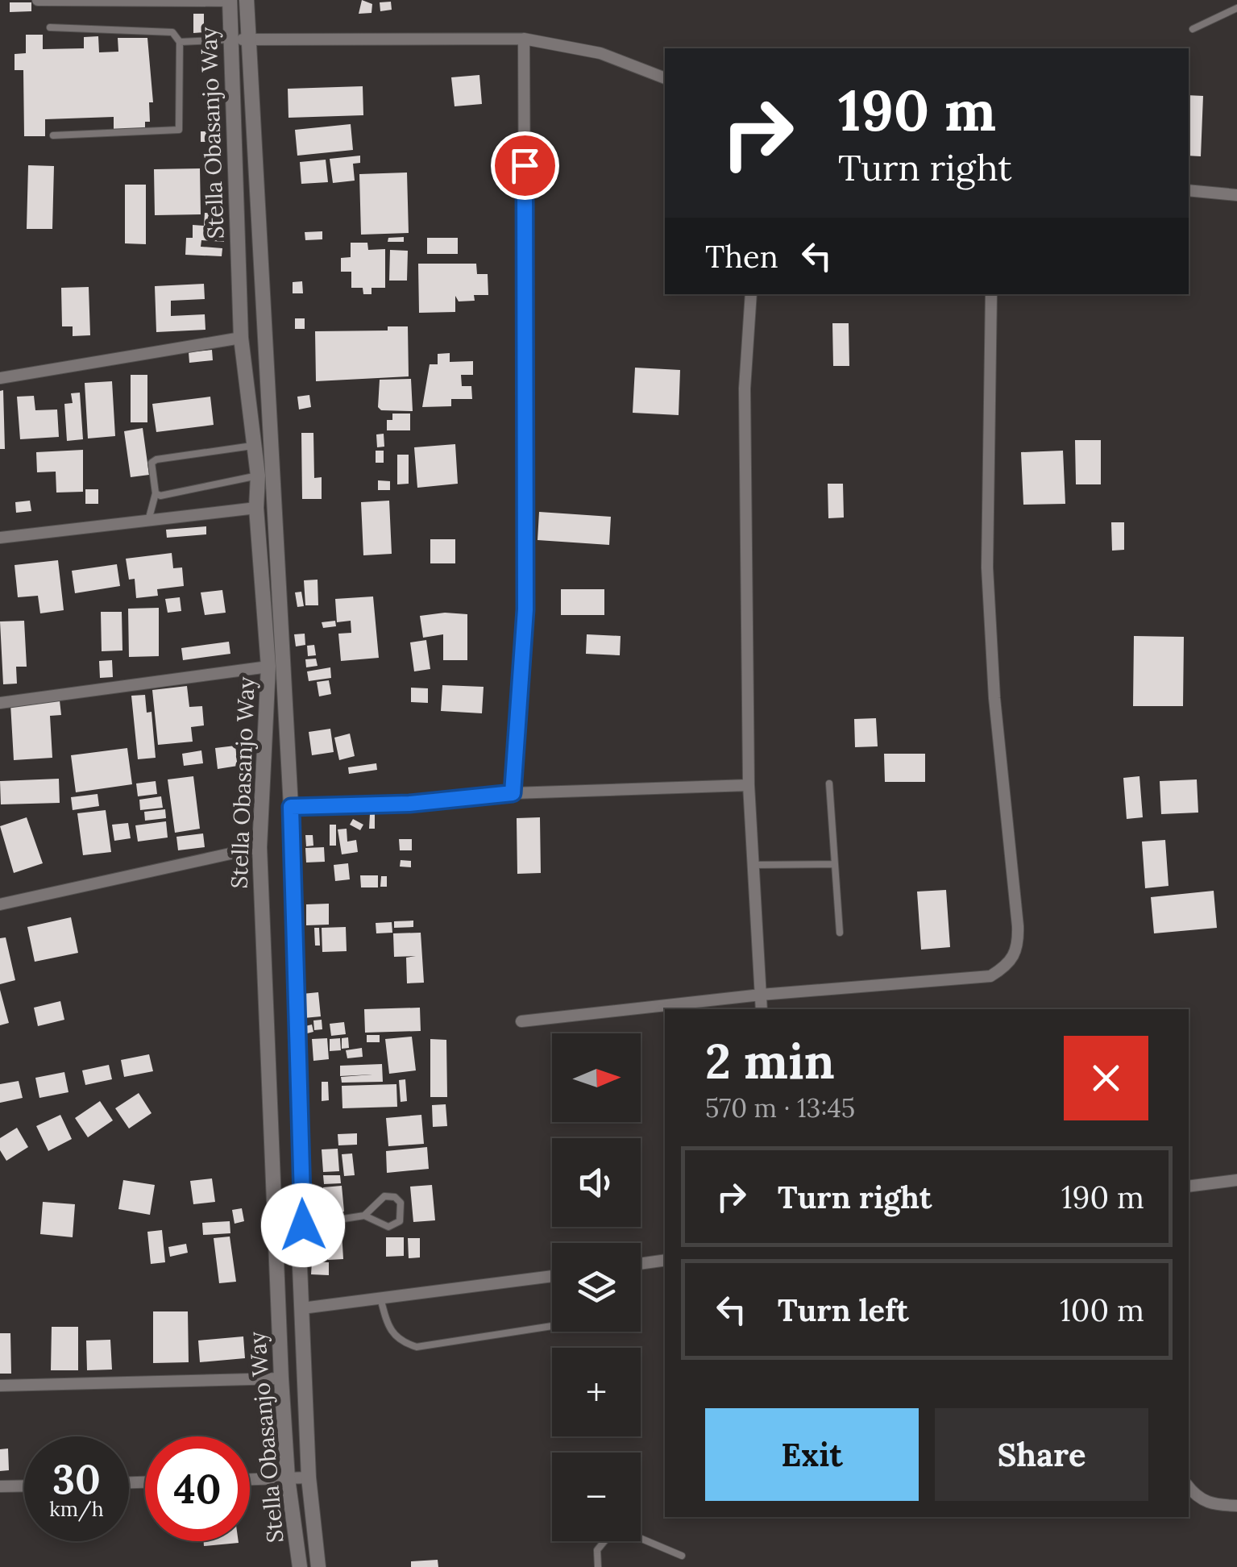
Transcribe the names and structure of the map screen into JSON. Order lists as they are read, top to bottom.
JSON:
{
  "streets": {
    "street": ["Stella Obasanjo Way"]
  },
  "north": "right",
  "page": {
    "turn": ["190 m", "Turn right"],
    "then": "Then",
    "heading": ["2 min", "570 m · 13:45"],
    "map_buttons": ["+", "−"],
    "list": [
      {
        "name": "Turn right",
        "value": "190 m"
      },
      {
        "name": "Turn left",
        "value": "100 m"
      }
    ],
    "buttons": ["Exit", "Share"],
    "speed": "30 km/h",
    "limit": "40"
  }
}
